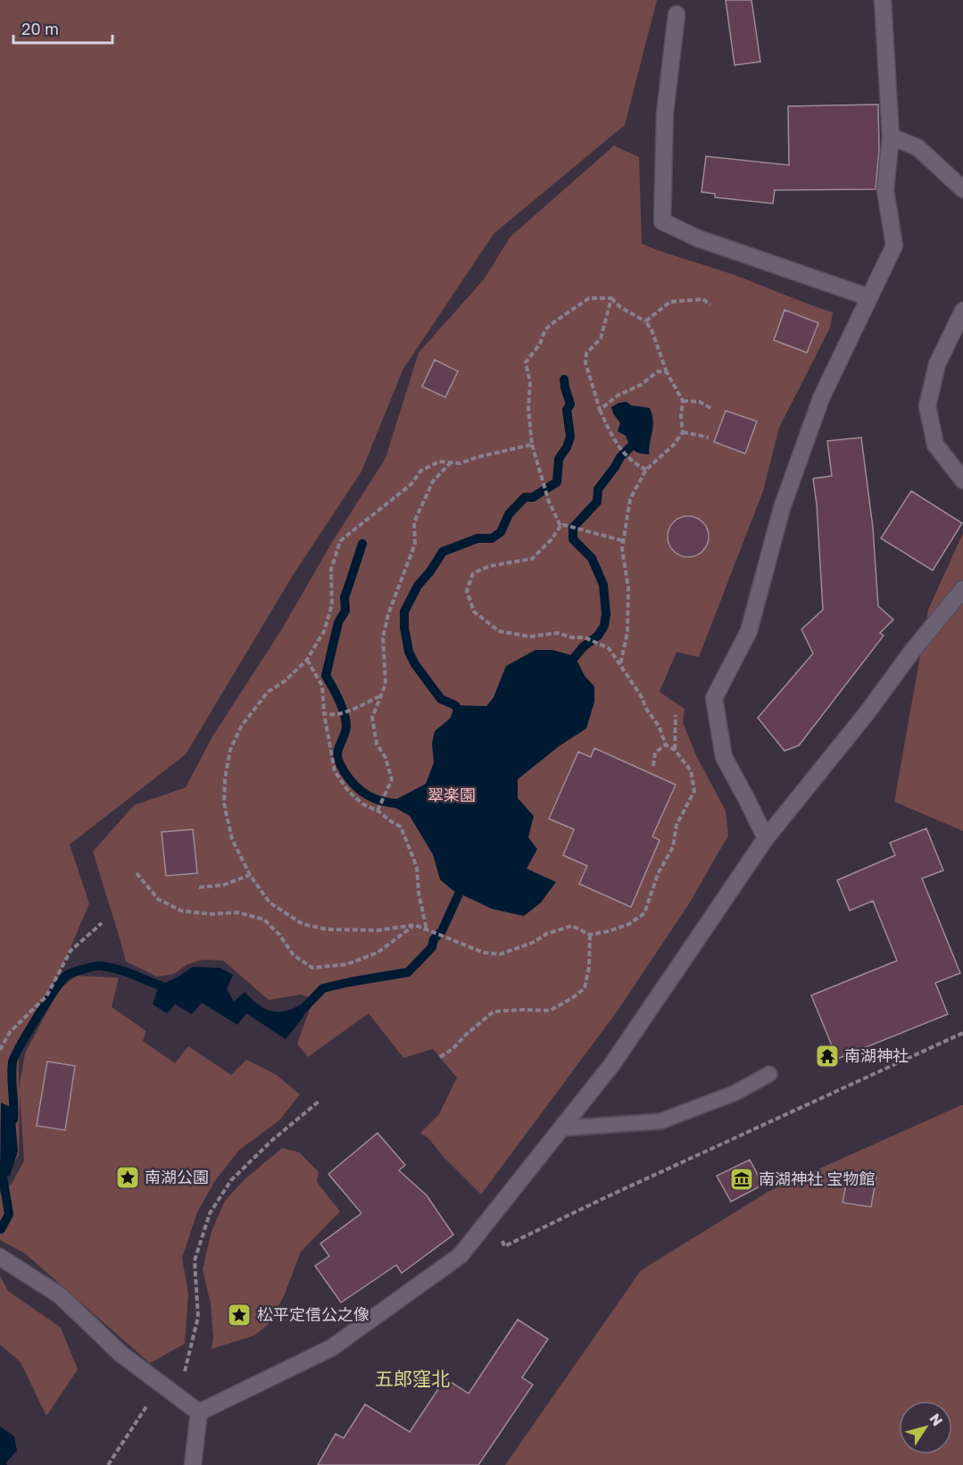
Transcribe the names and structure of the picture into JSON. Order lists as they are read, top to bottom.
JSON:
{
  "districts": ["五郎窪北"],
  "parks": ["翠楽園"],
  "places": {
    "temple": ["南湖神社"],
    "place": ["南湖公園", "松平定信公之像"],
    "museum": ["南湖神社 宝物館"]
  },
  "scale_bar": "20 m",
  "north": "top right"
}
